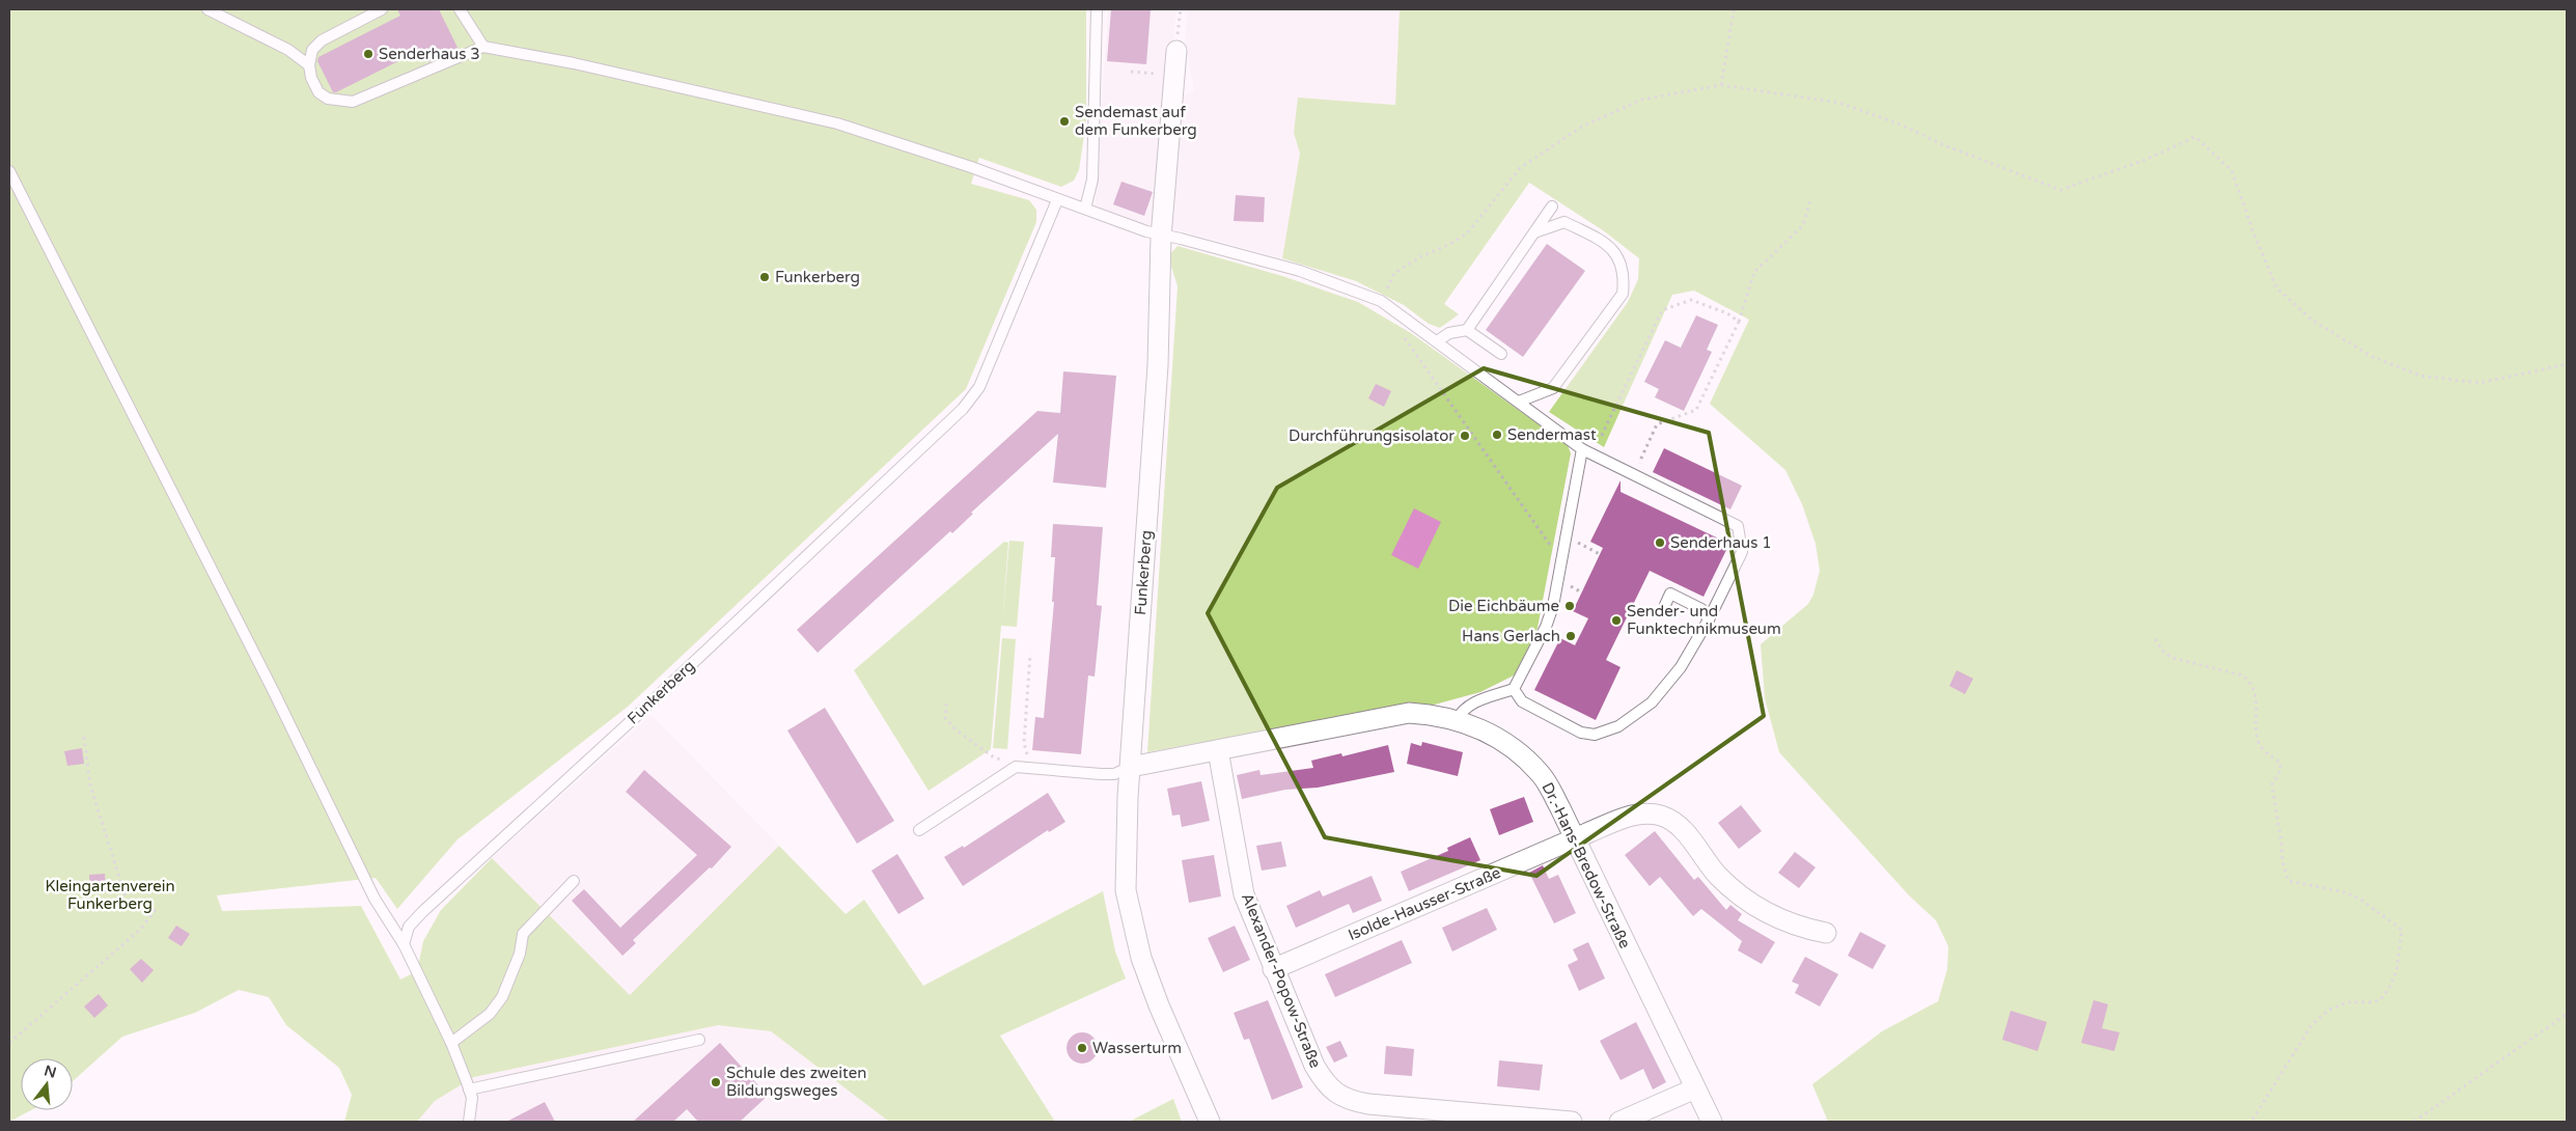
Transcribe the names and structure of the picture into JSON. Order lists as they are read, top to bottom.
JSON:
{
  "streets": {
    "street": [
      "Funkerberg",
      "Dr.-Hans-Bredow-Straße",
      "Isolde-Hausser-Straße",
      "Alexander-Popow-Straße"
    ]
  },
  "crossings": [
    ["Funkerberg", "Dr.-Hans-Bredow-Straße"],
    ["Dr.-Hans-Bredow-Straße", "Isolde-Hausser-Straße"],
    ["Dr.-Hans-Bredow-Straße", "Alexander-Popow-Straße"],
    ["Isolde-Hausser-Straße", "Alexander-Popow-Straße"]
  ],
  "parks": ["Kleingartenverein Funkerberg"],
  "places": [
    "Senderhaus 3",
    "Sendemast auf dem Funkerberg",
    "Funkerberg",
    "Sendermast",
    "Durchführungsisolator",
    "Senderhaus 1",
    "Die Eichbäume",
    "Sender- und Funktechnikmuseum",
    "Hans Gerlach",
    "Wasserturm",
    "Schule des zweiten Bildungsweges"
  ],
  "north": "top"
}
